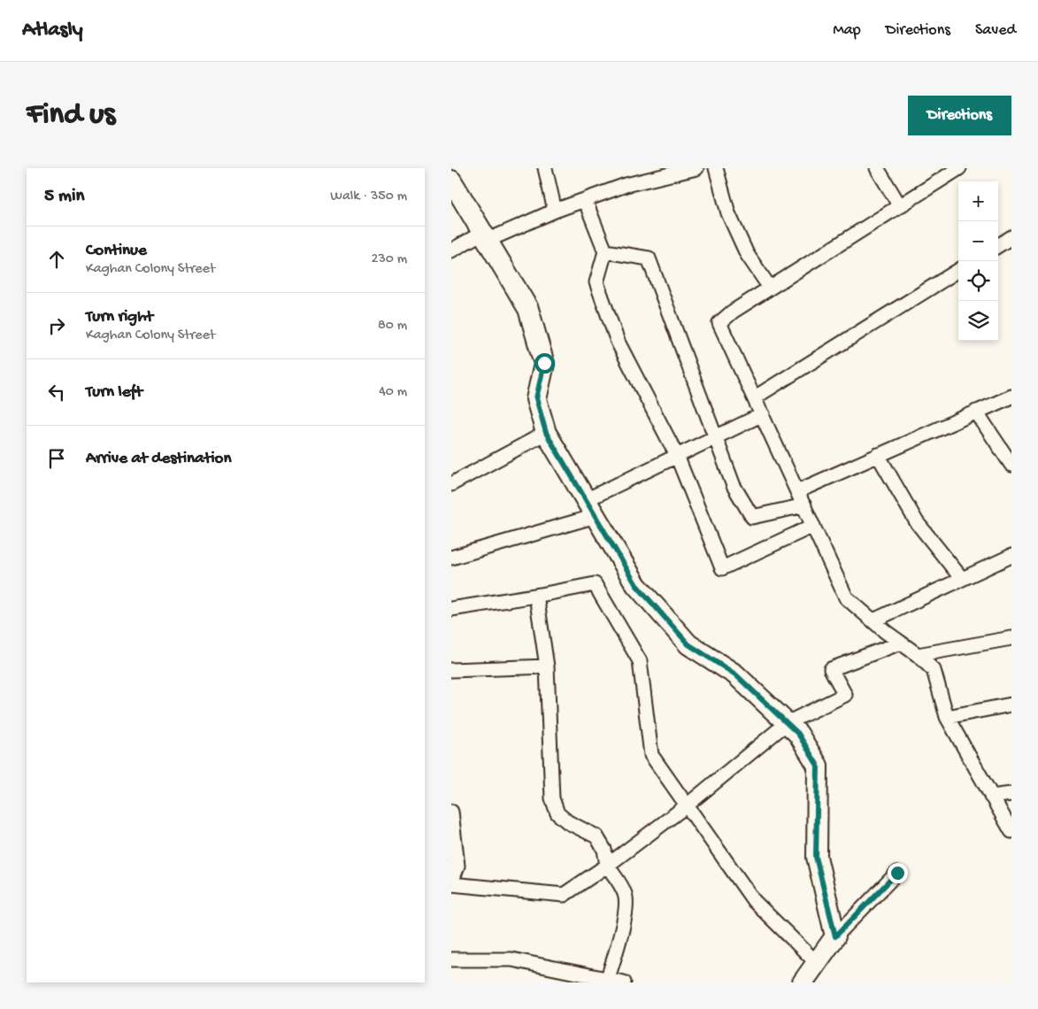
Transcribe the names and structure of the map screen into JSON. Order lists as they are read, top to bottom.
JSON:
{
  "page": {
    "header": "Atlasly",
    "nav": ["Map", "Directions", "Saved"],
    "buttons": "Directions",
    "title": "Find us",
    "heading": ["5 min", "Walk · 350 m"],
    "map_buttons": ["+", "−"],
    "list": [
      ["Continue", "Kaghan Colony Street", "230 m"],
      ["Turn right", "Kaghan Colony Street", "80 m"],
      ["Turn left", "40 m"],
      "Arrive at destination"
    ]
  }
}
